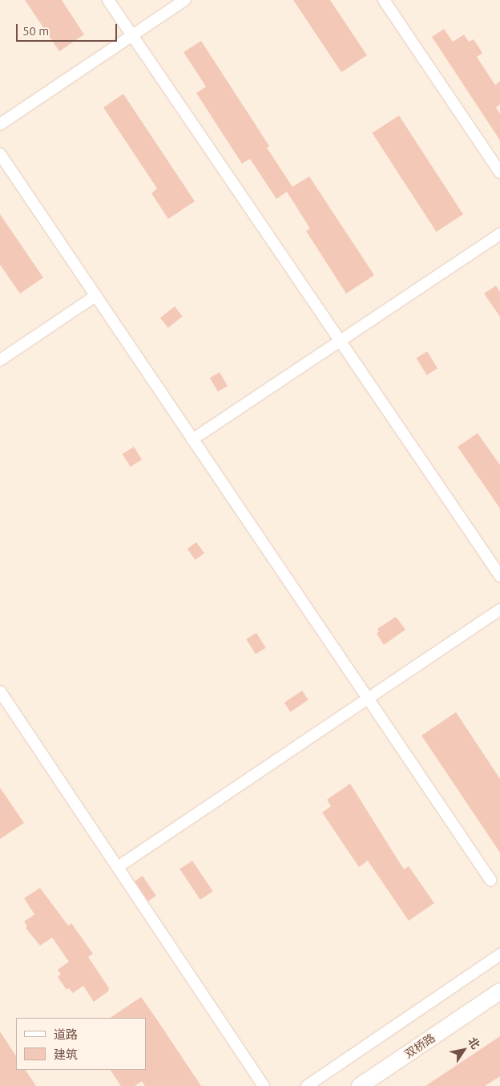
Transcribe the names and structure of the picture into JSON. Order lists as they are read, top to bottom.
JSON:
{
  "streets": {
    "street": ["双桥路"]
  },
  "legend": ["道路", "建筑"],
  "scale_bar": "50 m",
  "north": "top right"
}
